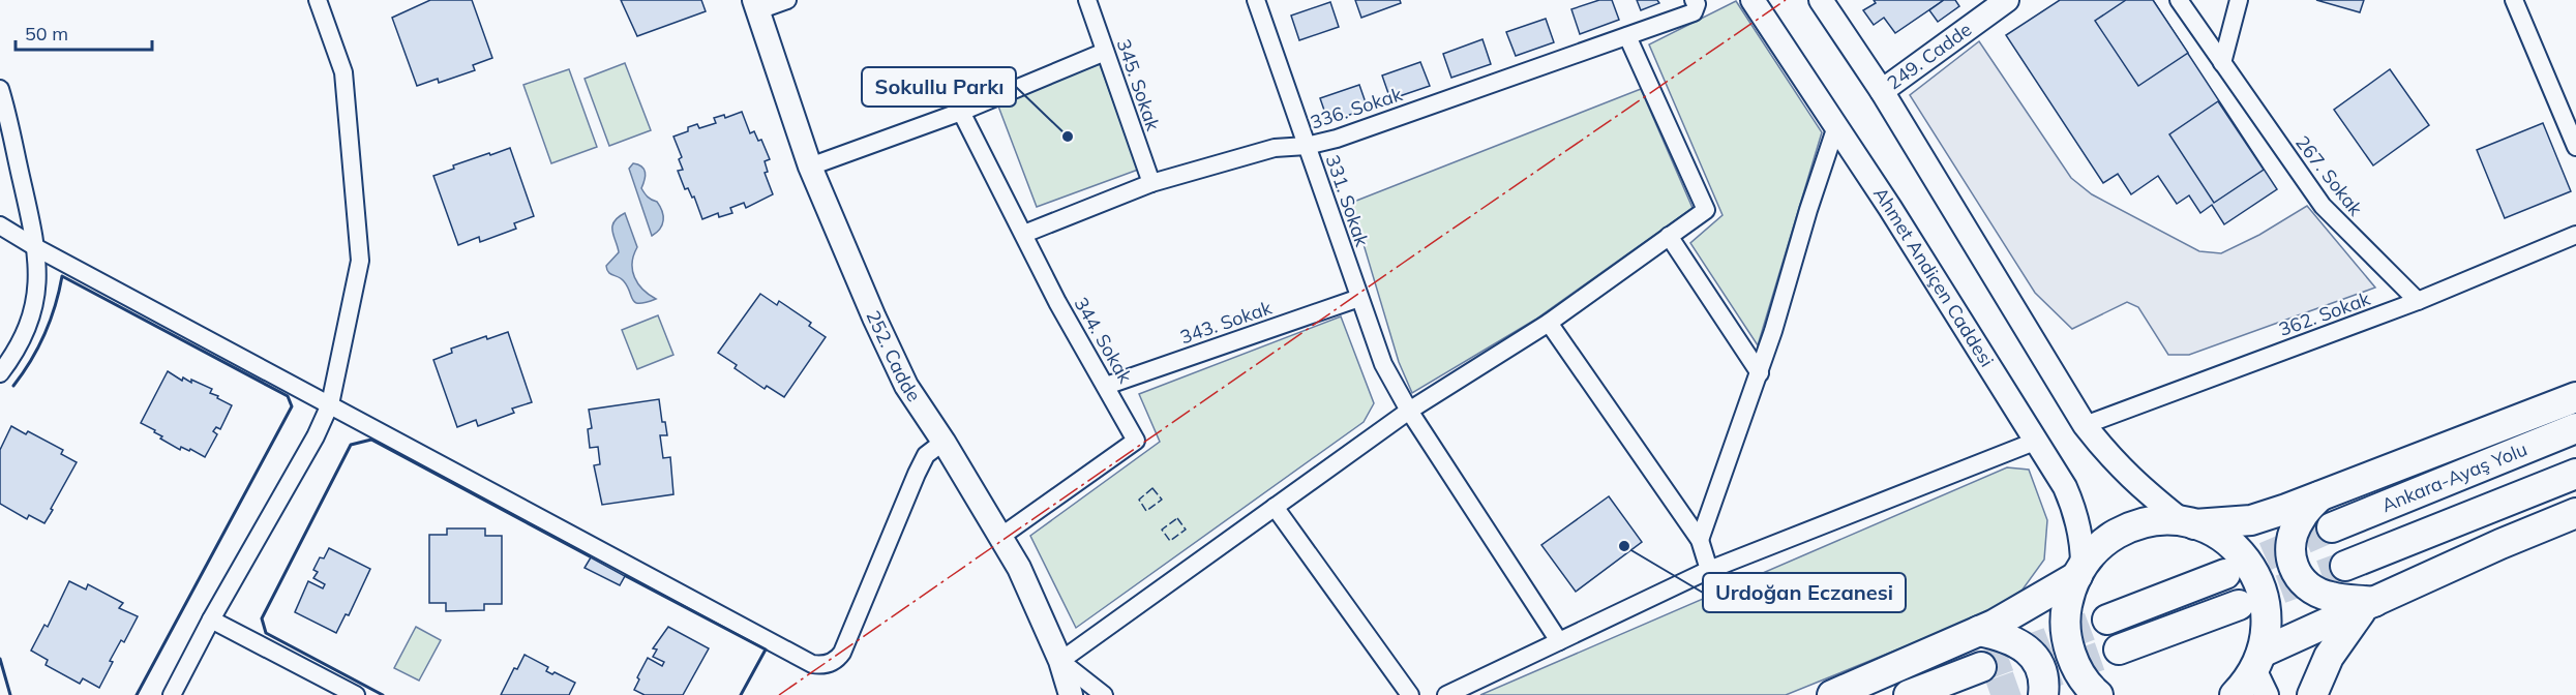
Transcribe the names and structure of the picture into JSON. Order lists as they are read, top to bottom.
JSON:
{
  "streets": {
    "highway": ["Ankara-Ayaş Yolu"],
    "main road": ["249. Cadde", "Ahmet Andiçen Caddesi", "252. Cadde"],
    "street": [
      "345. Sokak",
      "336. Sokak",
      "267. Sokak",
      "331. Sokak",
      "362. Sokak",
      "343. Sokak",
      "344. Sokak"
    ]
  },
  "crossings": [
    ["345. Sokak", "336. Sokak"],
    ["336. Sokak", "331. Sokak"],
    ["336. Sokak", "344. Sokak"],
    ["267. Sokak", "362. Sokak"],
    ["331. Sokak", "343. Sokak"],
    ["343. Sokak", "344. Sokak"],
    ["344. Sokak", "252. Cadde"]
  ],
  "places": ["Sokullu Parkı", "Urdoğan Eczanesi"],
  "scale_bar": "50 m"
}
